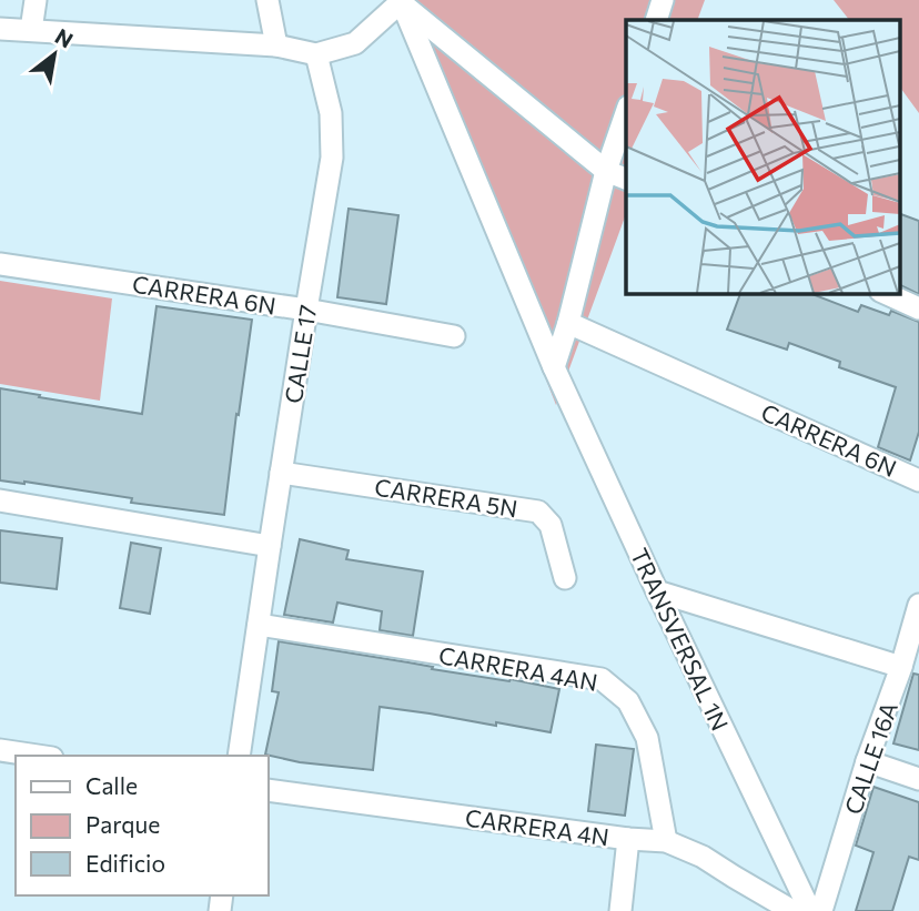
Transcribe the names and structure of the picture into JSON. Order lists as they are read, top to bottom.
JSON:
{
  "streets": {
    "street": [
      "CARRERA 6N",
      "CALLE 17",
      "CARRERA 5N",
      "TRANSVERSAL 1N",
      "CARRERA 4AN",
      "CALLE 16A",
      "CARRERA 4N"
    ]
  },
  "crossings": [
    ["CARRERA 6N", "CALLE 17"],
    ["CALLE 17", "CARRERA 5N"],
    ["CALLE 17", "CARRERA 4AN"],
    ["CARRERA 4AN", "CARRERA 4N"]
  ],
  "legend": ["Calle", "Parque", "Edificio"],
  "north": "top right"
}
